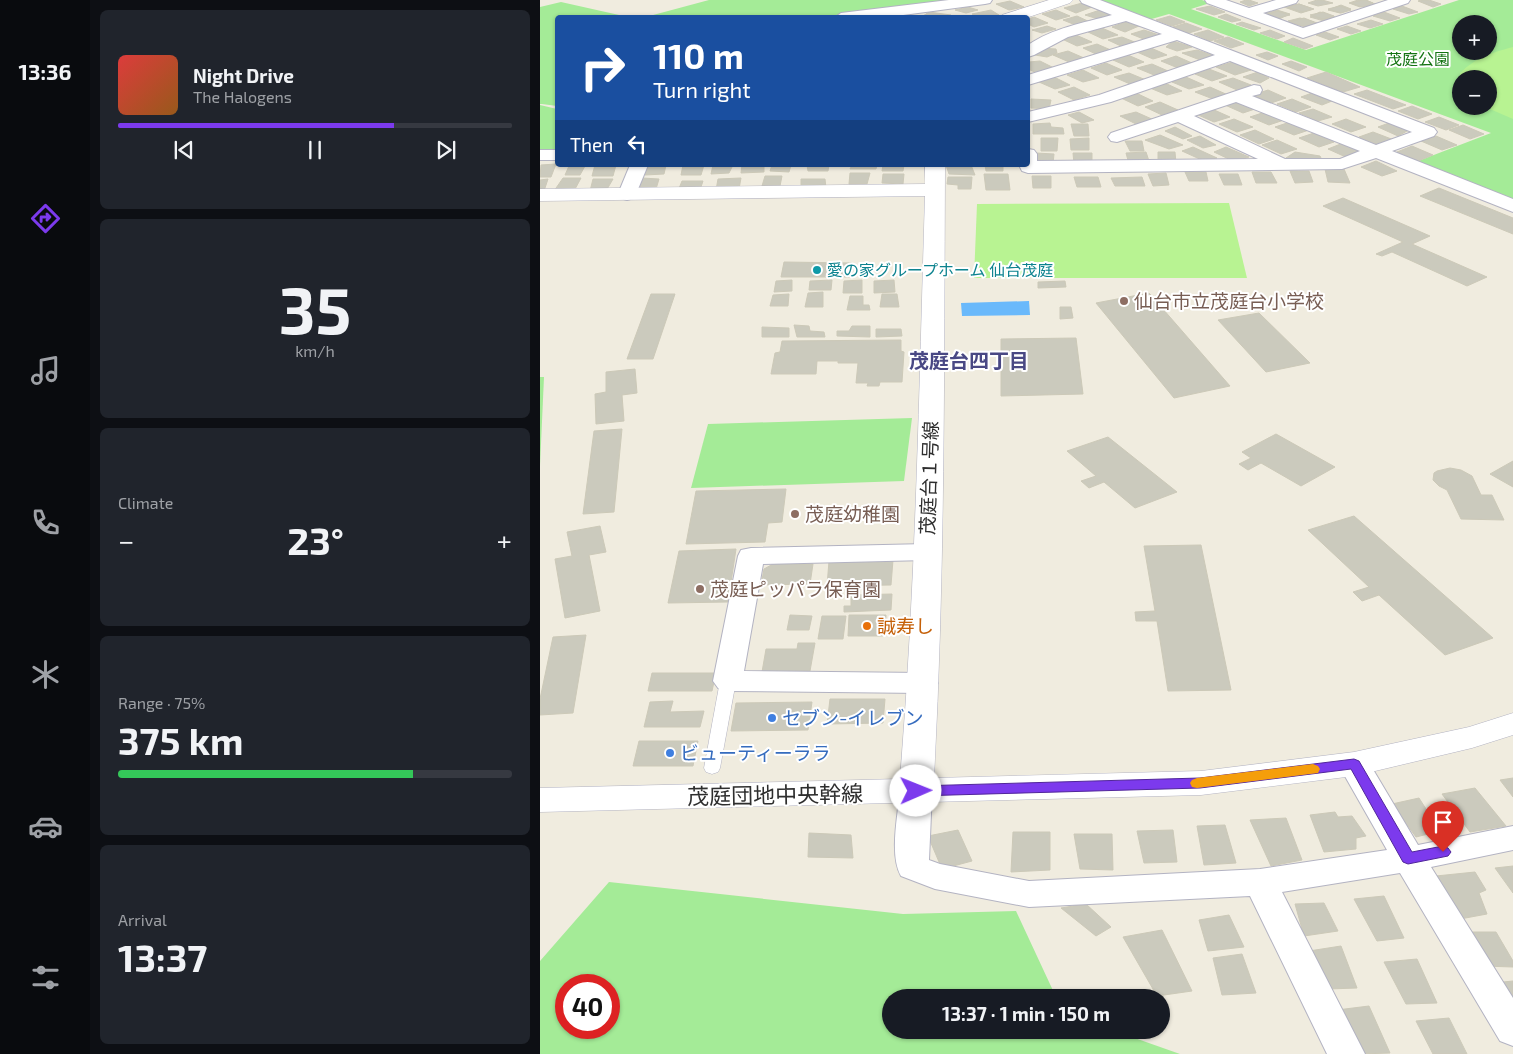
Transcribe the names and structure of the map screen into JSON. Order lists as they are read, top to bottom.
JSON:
{
  "streets": {
    "street": ["茂庭台１号線", "茂庭団地中央幹線"]
  },
  "crossings": [
    ["茂庭台１号線", "茂庭団地中央幹線"]
  ],
  "districts": ["茂庭台四丁目"],
  "parks": ["茂庭公園"],
  "places": [
    "愛の家グループホーム 仙台茂庭",
    "仙台市立茂庭台小学校",
    "茂庭幼稚園",
    "茂庭ピッパラ保育園",
    "誠寿し",
    "セブン-イレブン",
    "ビューティーララ"
  ],
  "page": {
    "tabs": "13:36",
    "map_buttons": ["+", "−"],
    "turn": ["110 m", "Turn right"],
    "song": ["Night Drive", "The Halogens"],
    "then": "Then",
    "tile": [
      ["35", "km/h"],
      "Climate",
      ["Range · 75%", "375 km"],
      ["Arrival", "13:37"]
    ],
    "heat": ["−", "23°", "+"],
    "limit": "40",
    "trip": "13:37 · 1 min · 150 m"
  }
}
